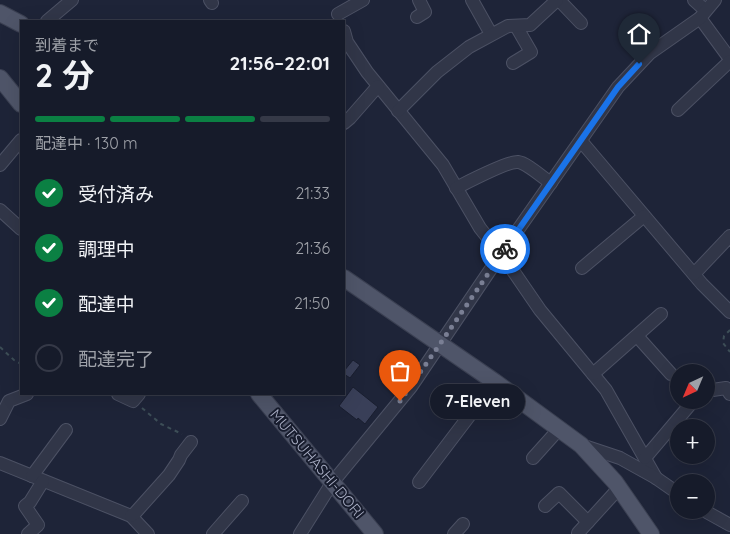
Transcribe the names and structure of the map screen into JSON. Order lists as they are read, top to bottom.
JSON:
{
  "streets": {
    "main road": ["MUTSUHASHI-DORI"]
  },
  "places": ["7-Eleven"],
  "north": "bottom left",
  "page": {
    "heading": ["2 分", "到着まで", "21:56–22:01"],
    "bar": "配達中 · 130 m",
    "list": [
      ["受付済み", "21:33"],
      ["調理中", "21:36"],
      ["配達中", "21:50"],
      "配達完了"
    ],
    "map_buttons": ["+", "−"],
    "bubble": "7-Eleven"
  }
}
